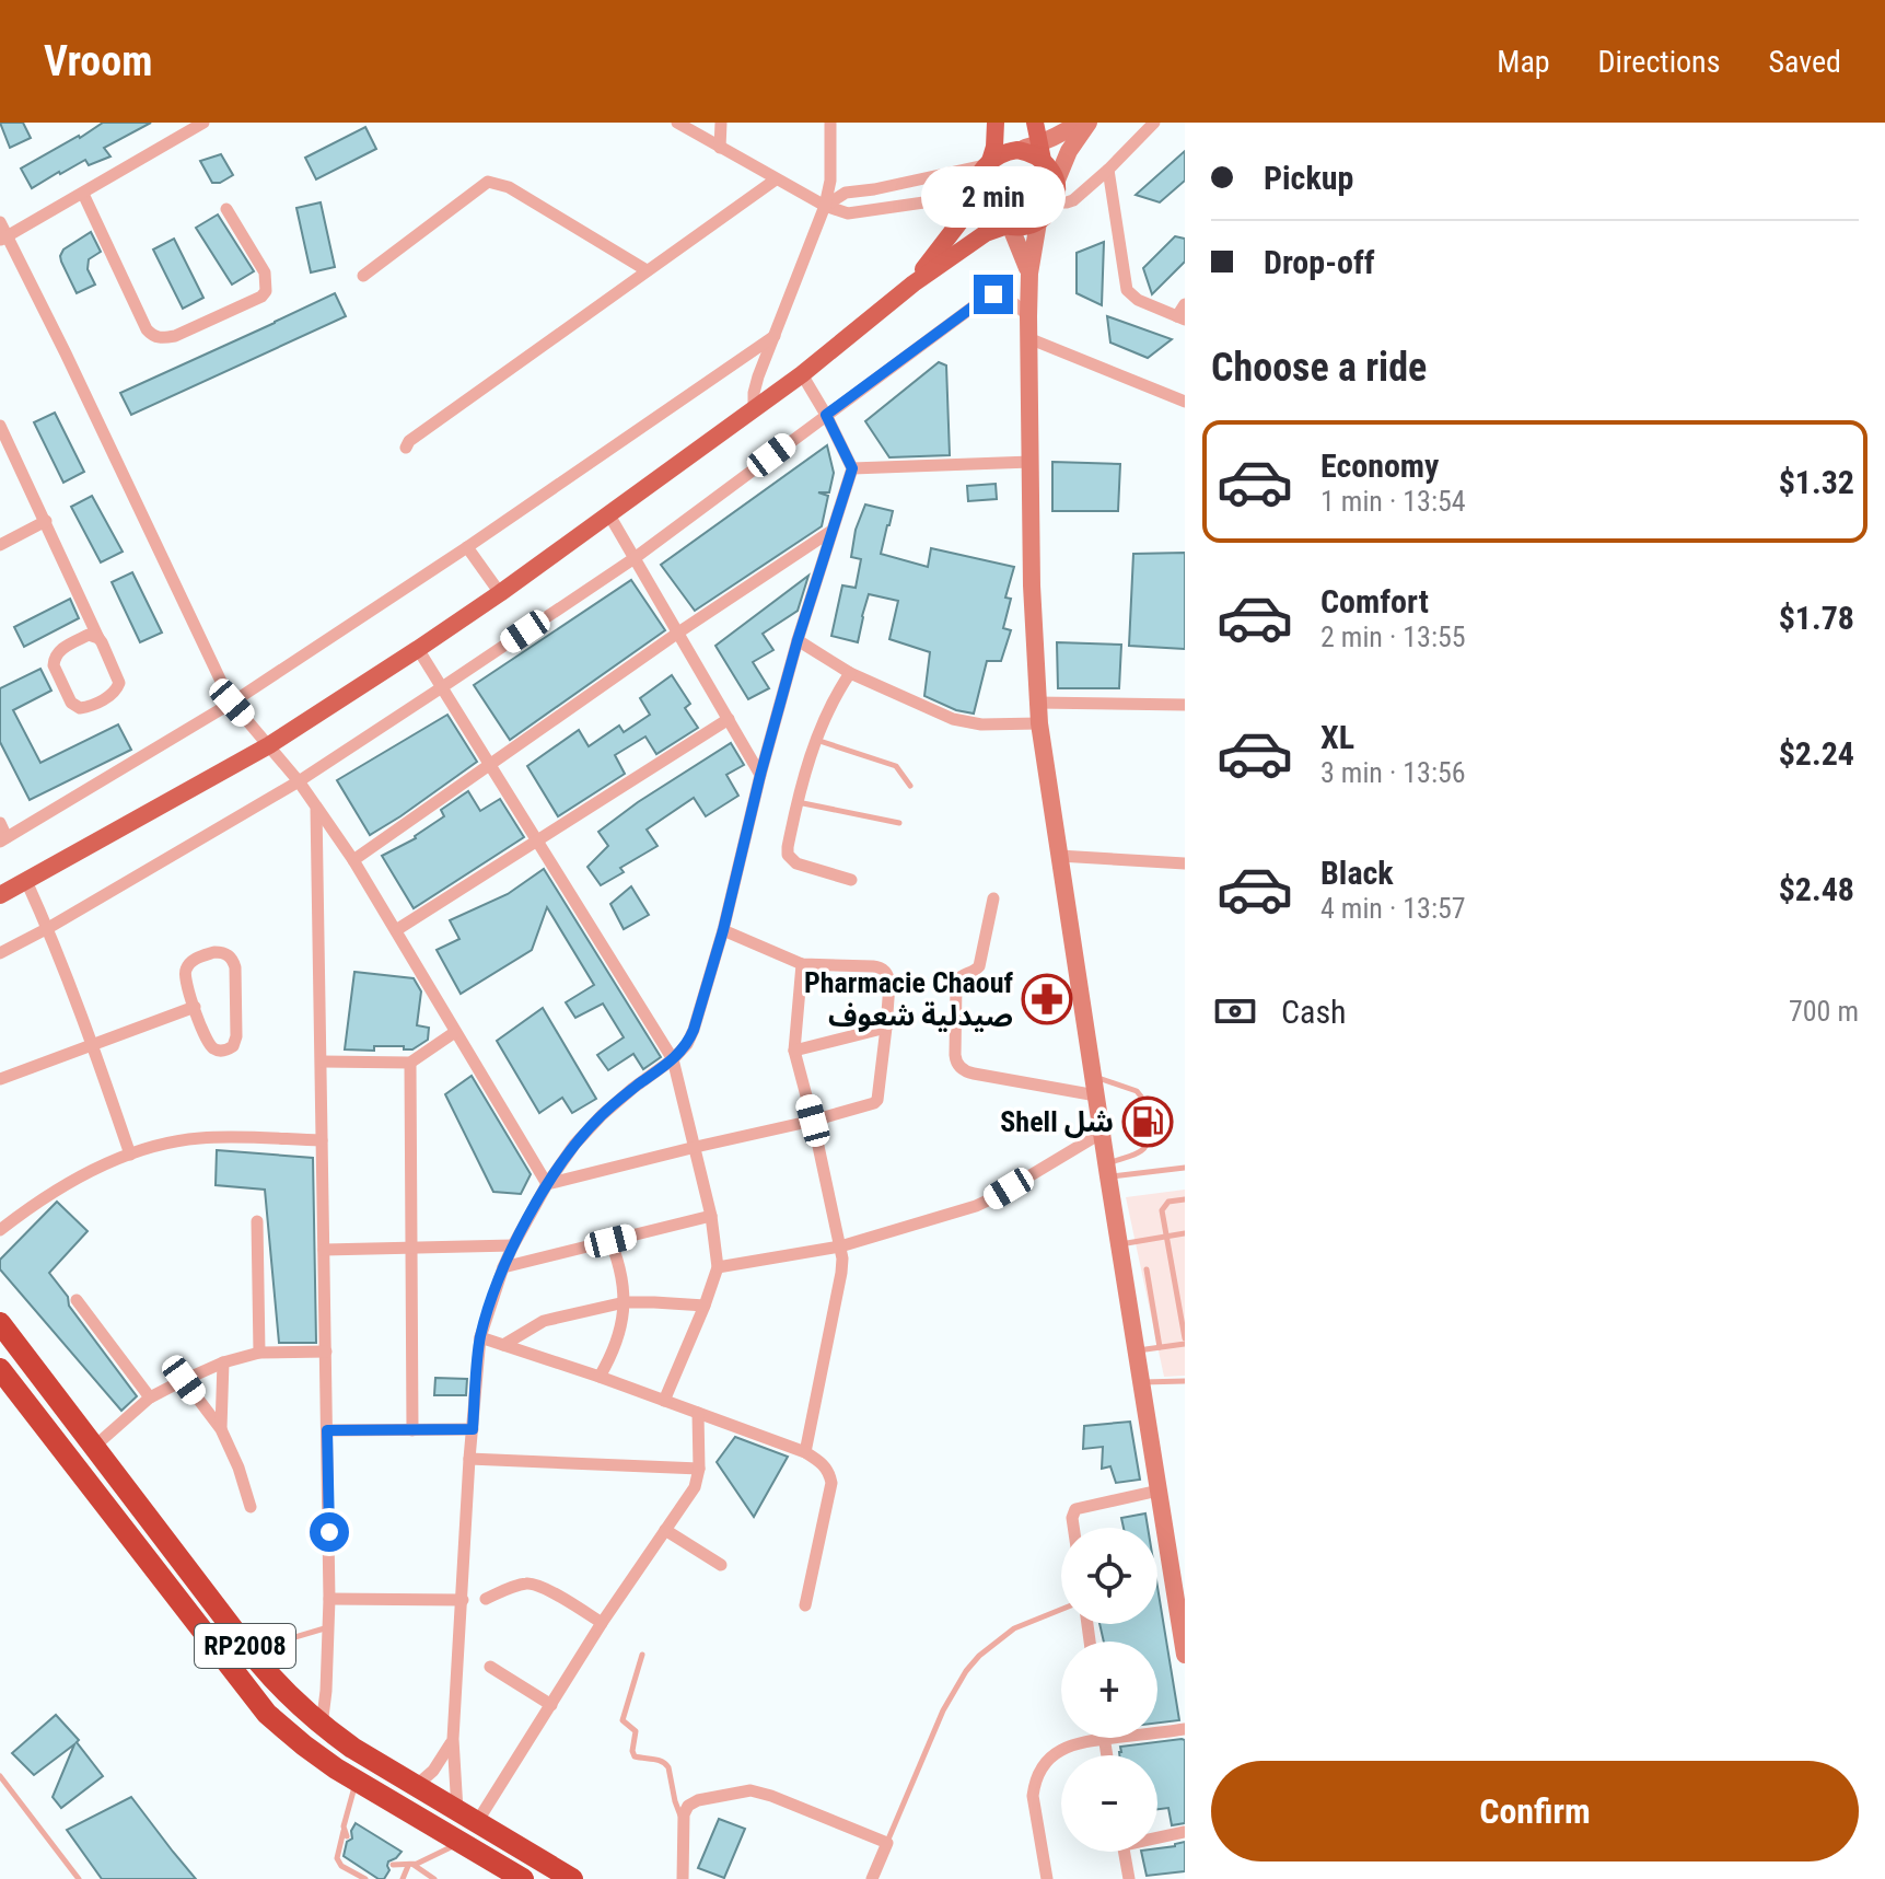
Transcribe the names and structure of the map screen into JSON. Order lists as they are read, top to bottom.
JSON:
{
  "streets": {
    "highway": ["RP2008"]
  },
  "places": {
    "pharmacy": ["Pharmacie Chaouf صيدلية شعوف"],
    "fuel station": ["Shell شل"]
  },
  "page": {
    "header": "Vroom",
    "nav": ["Map", "Directions", "Saved"],
    "banner": ["Pickup", "Drop-off"],
    "bubble": "2 min",
    "heading": "Choose a ride",
    "list": [
      {
        "name": "Economy",
        "note": "1 min · 13:54",
        "value": "$1.32"
      },
      {
        "name": "Comfort",
        "note": "2 min · 13:55",
        "value": "$1.78"
      },
      {
        "name": "XL",
        "note": "3 min · 13:56",
        "value": "$2.24"
      },
      {
        "name": "Black",
        "note": "4 min · 13:57",
        "value": "$2.48"
      }
    ],
    "pay": ["Cash", "700 m"],
    "map_buttons": ["+", "−"],
    "buttons": "Confirm"
  }
}
